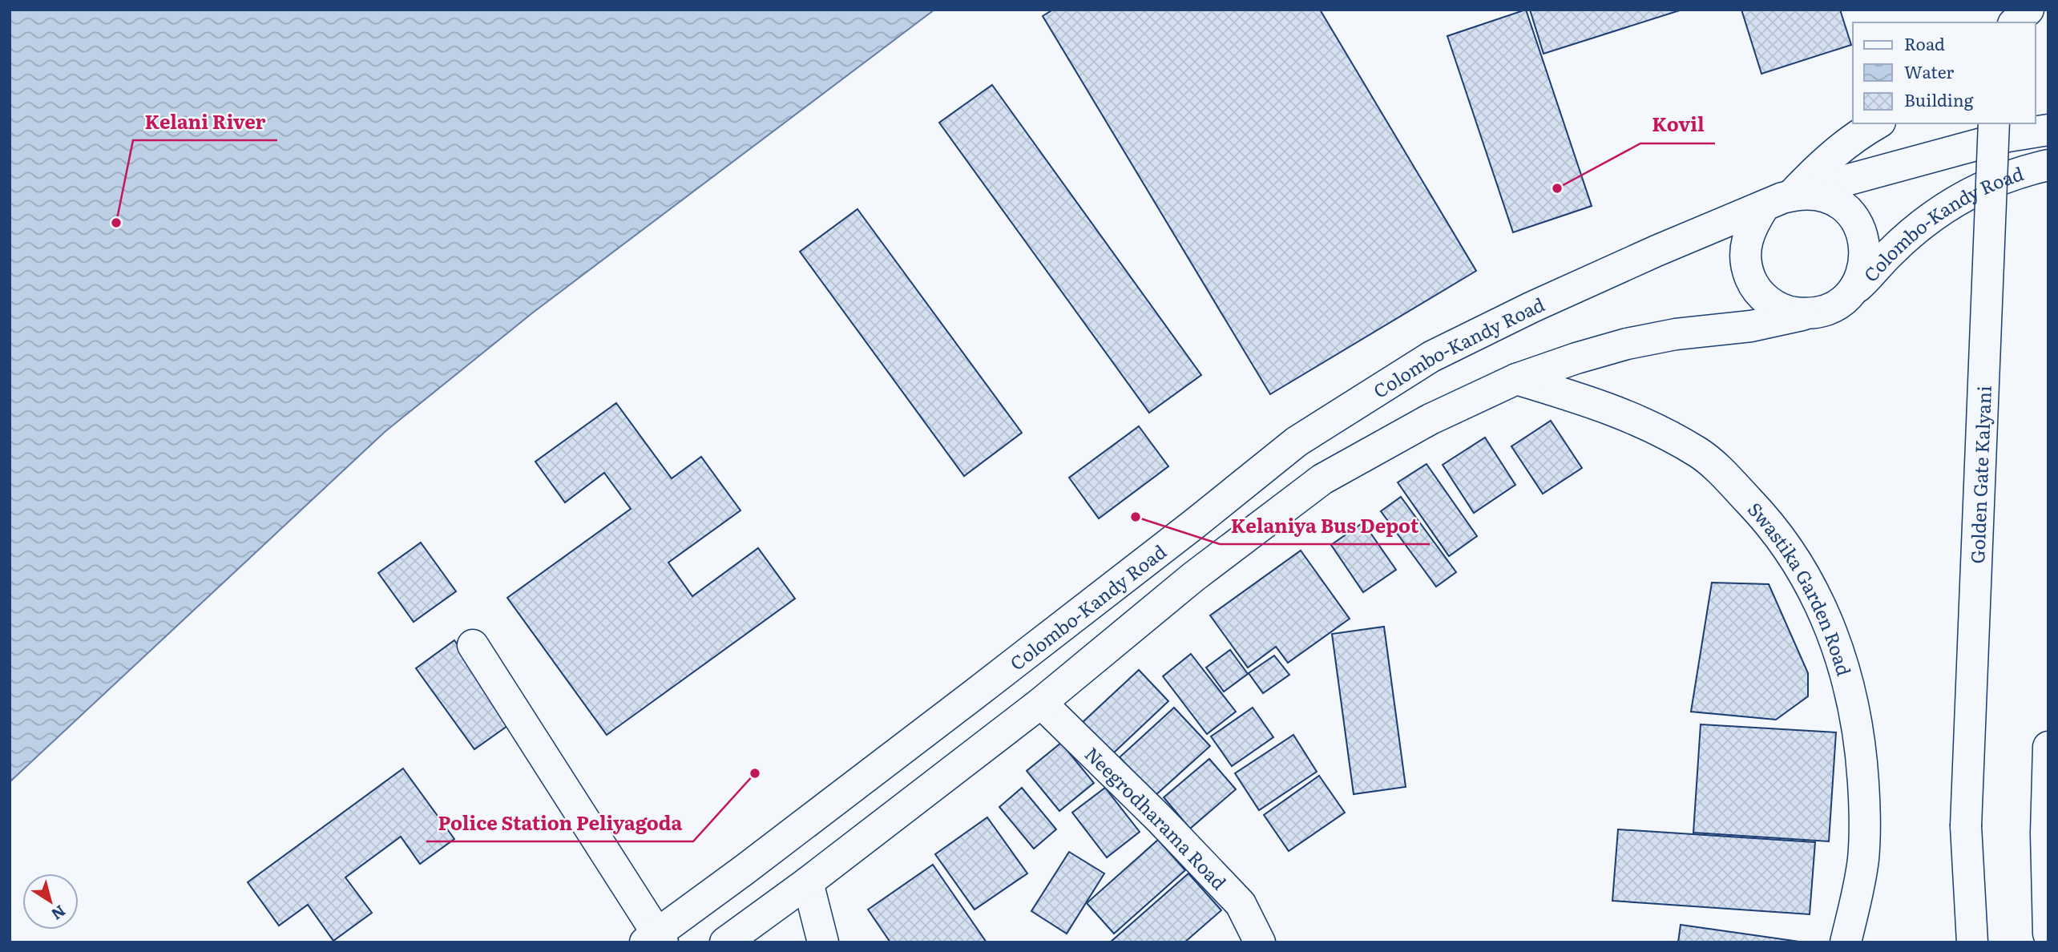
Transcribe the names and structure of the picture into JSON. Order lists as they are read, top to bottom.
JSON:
{
  "streets": {
    "main road": [
      "Colombo-Kandy Road",
      "Golden Gate Kalyani",
      "Swastika Garden Road",
      "Neegrodharama Road"
    ]
  },
  "places": [
    "Kovil",
    "Kelani River",
    "Kelaniya Bus Depot",
    "Police Station Peliyagoda"
  ],
  "legend": ["Road", "Water", "Building"],
  "north": "bottom right"
}
